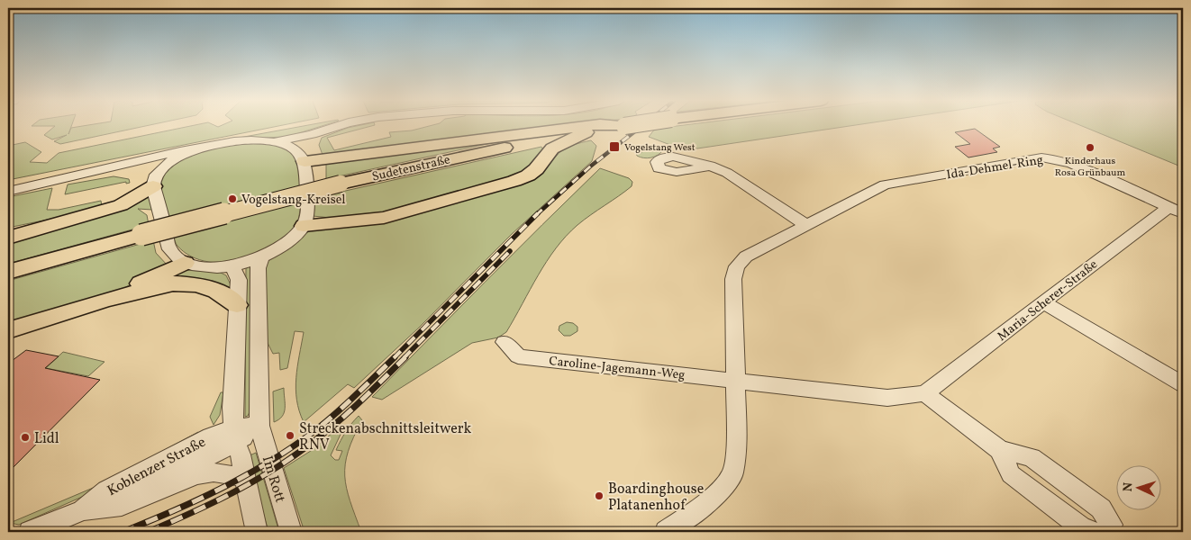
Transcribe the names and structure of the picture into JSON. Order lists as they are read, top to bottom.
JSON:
{
  "streets": {
    "main road": ["Sudetenstraße"],
    "street": [
      "Ida-Dehmel-Ring",
      "Maria-Scherer-Straße",
      "Caroline-Jagemann-Weg",
      "Koblenzer Straße",
      "Im Rott"
    ]
  },
  "crossings": [
    ["Ida-Dehmel-Ring", "Maria-Scherer-Straße"],
    ["Ida-Dehmel-Ring", "Caroline-Jagemann-Weg"],
    ["Koblenzer Straße", "Im Rott"]
  ],
  "places": {
    "transit": ["Vogelstang West"],
    "other": [
      "Kinderhaus Rosa Grünbaum",
      "Vogelstang-Kreisel",
      "Streckenabschnittsleitwerk RNV",
      "Lidl",
      "Boardinghouse Platanenhof"
    ]
  },
  "north": "left"
}
